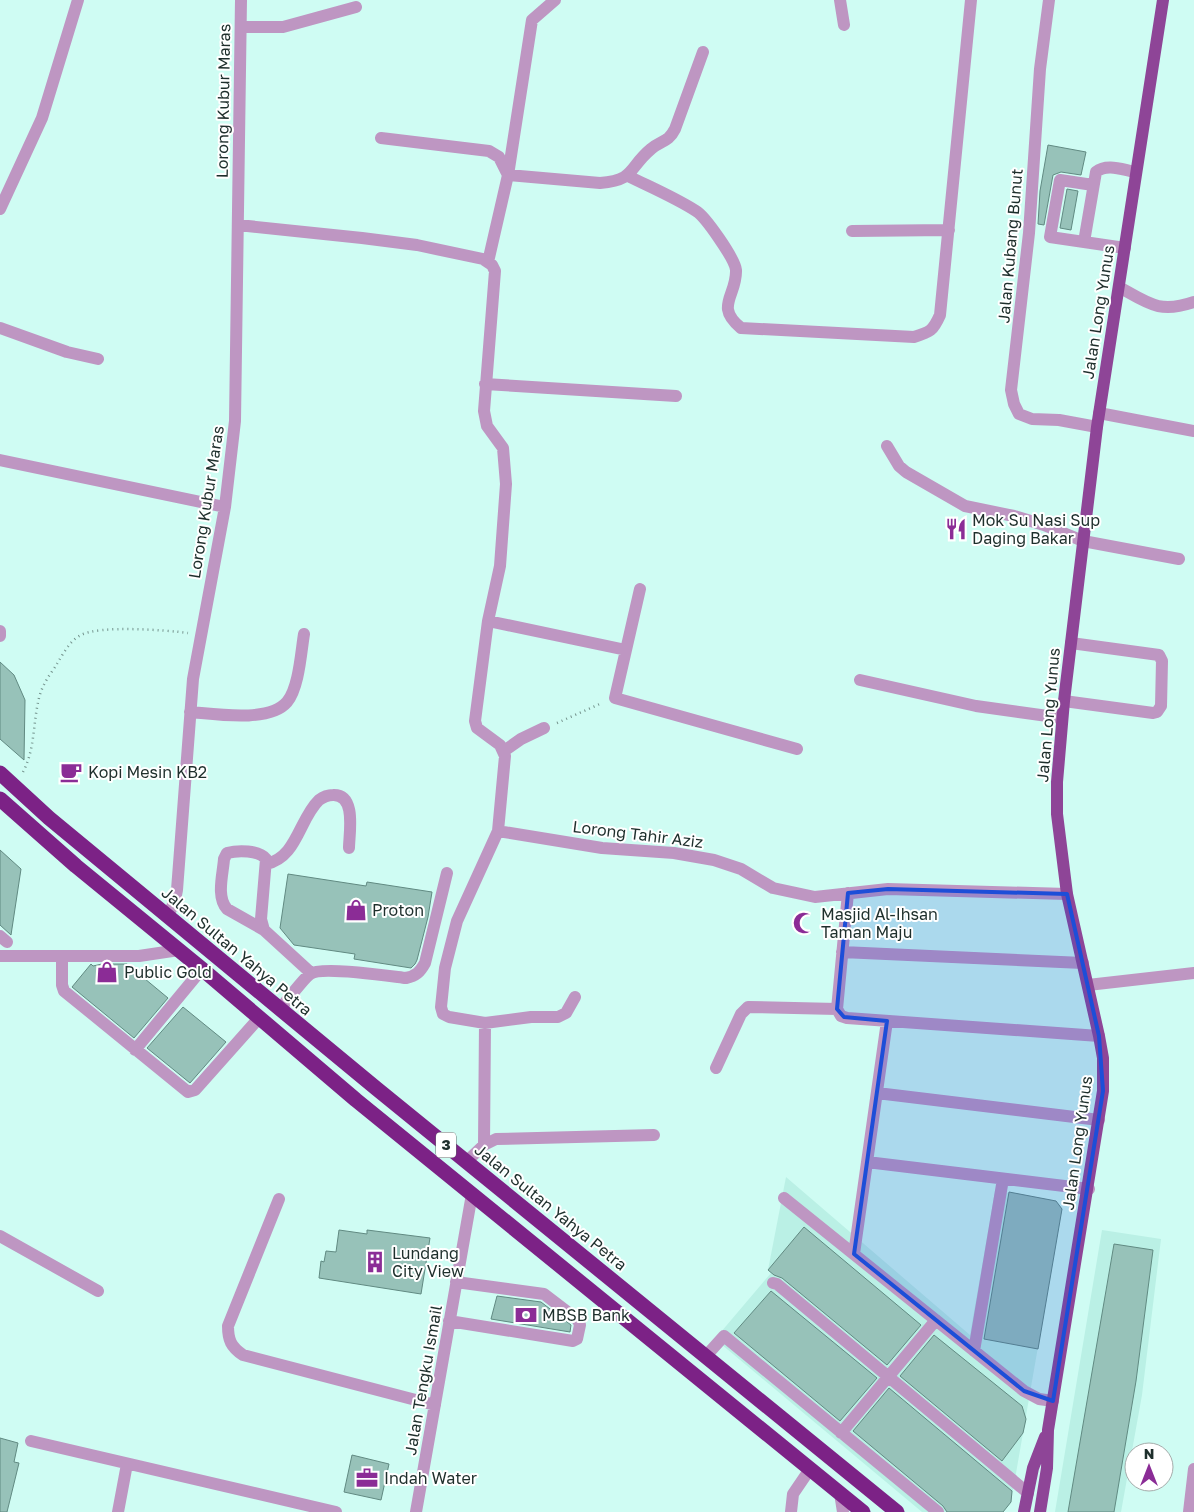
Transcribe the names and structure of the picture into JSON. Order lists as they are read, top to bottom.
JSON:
{
  "streets": {
    "highway": ["Jalan Sultan Yahya Petra", "3"],
    "main road": ["Jalan Long Yunus"],
    "street": [
      "Lorong Kubur Maras",
      "Jalan Kubang Bunut",
      "Lorong Tahir Aziz",
      "Jalan Tengku Ismail"
    ]
  },
  "crossings": [
    ["Lorong Kubur Maras", "Jalan Sultan Yahya Petra"],
    ["Jalan Kubang Bunut", "Jalan Long Yunus"],
    ["Jalan Long Yunus", "Lorong Tahir Aziz"],
    ["3", "Jalan Tengku Ismail"]
  ],
  "places": {
    "restaurant": ["Mok Su Nasi Sup Daging Bakar"],
    "cafe": ["Kopi Mesin KB2"],
    "shop": ["Proton", "Public Gold"],
    "mosque": ["Masjid Al-Ihsan Taman Maju"],
    "building": ["Lundang City View"],
    "bank": ["MBSB Bank"],
    "office": ["Indah Water"]
  },
  "north": "top"
}
